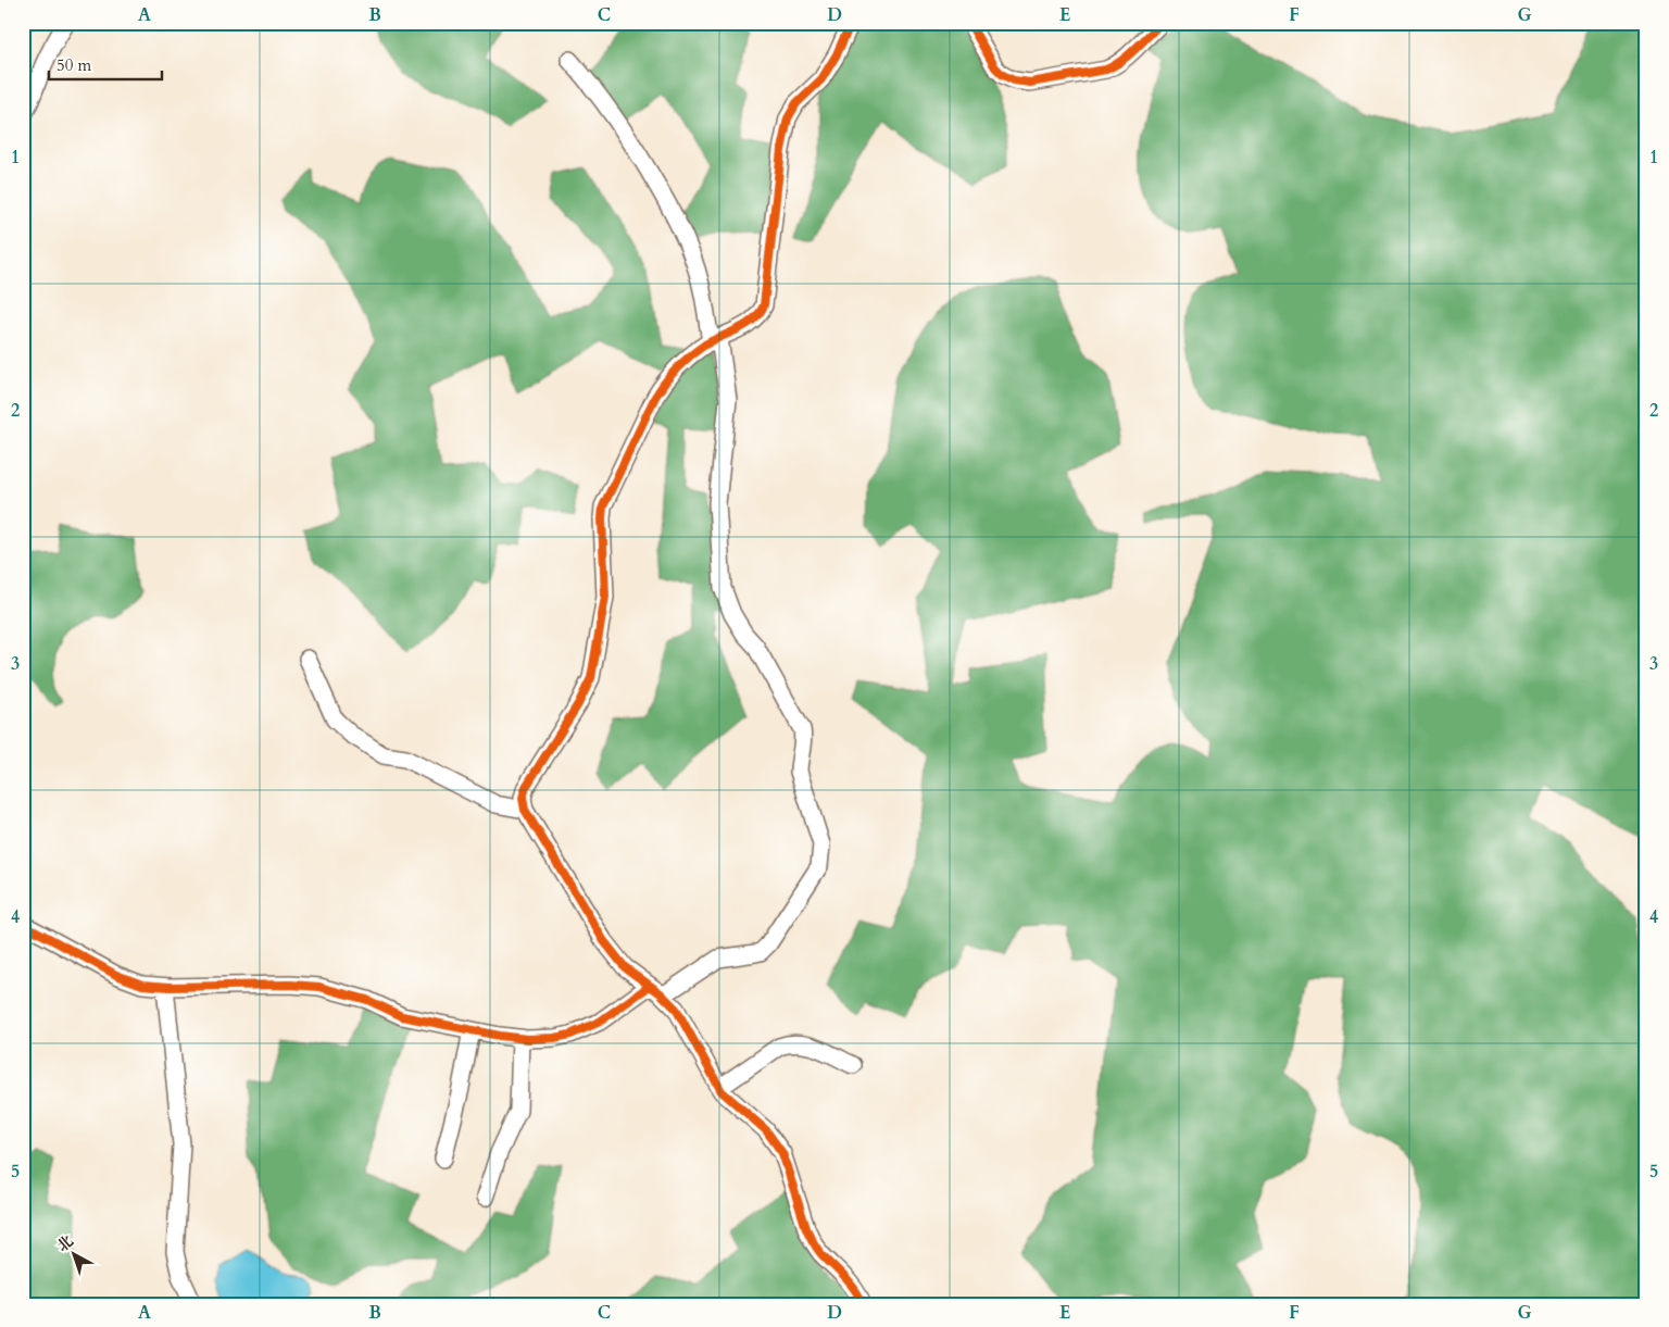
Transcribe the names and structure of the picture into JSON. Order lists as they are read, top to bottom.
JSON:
{
  "scale_bar": "50 m",
  "north": "top left",
  "grid": {
    "columns": [
      "A",
      "B",
      "C",
      "D",
      "E",
      "F",
      "G"
    ],
    "rows": [
      "1",
      "2",
      "3",
      "4",
      "5"
    ]
  }
}
